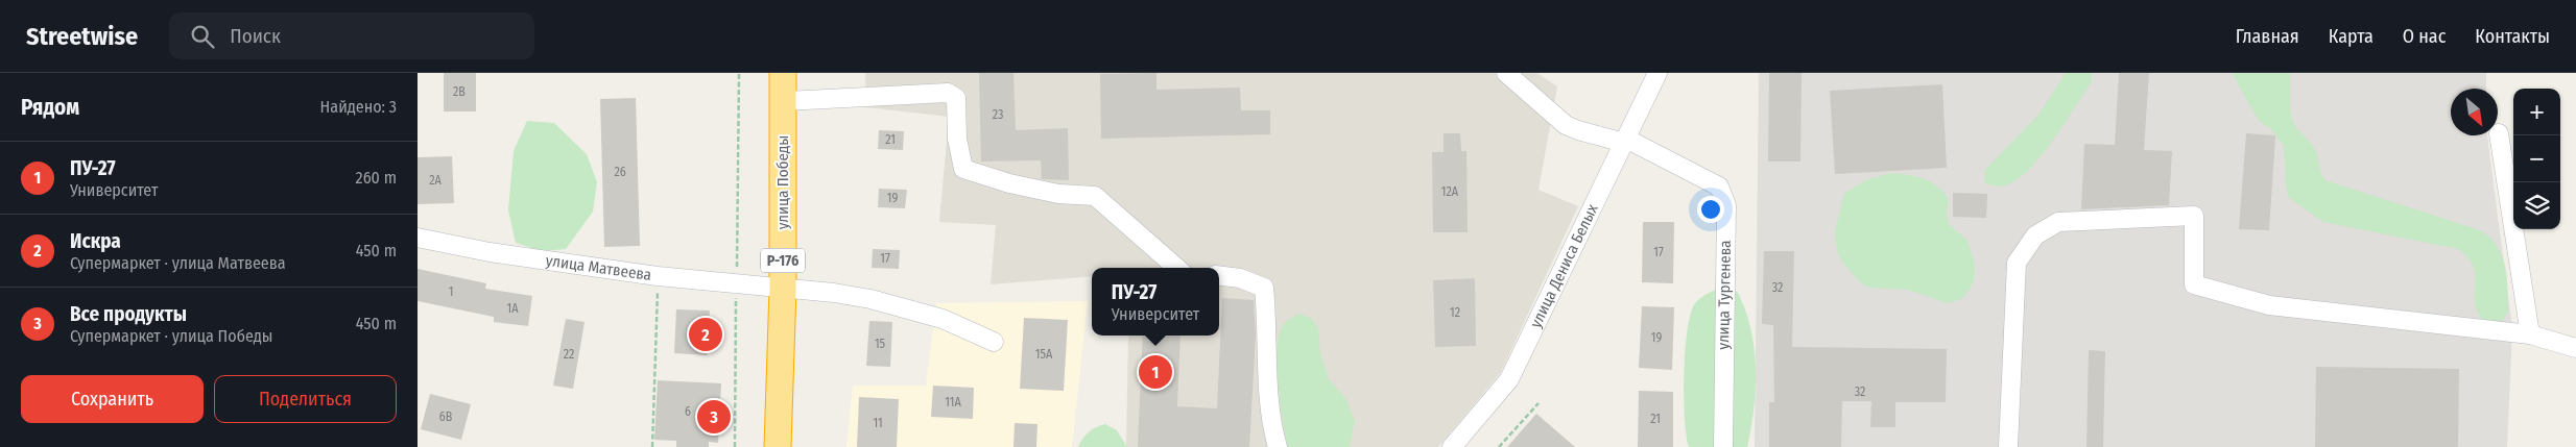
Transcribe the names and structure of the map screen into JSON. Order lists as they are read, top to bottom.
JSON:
{
  "streets": {
    "highway": ["улица Победы", "Р-176"],
    "street": ["улица Дениса Белых", "улица Матвеева", "улица Тургенева"]
  },
  "crossings": [
    ["улица Победы", "улица Матвеева"],
    ["улица Дениса Белых", "улица Тургенева"]
  ],
  "house_numbers": [
    "2В",
    "23",
    "21",
    "26",
    "2А",
    "12А",
    "19",
    "17",
    "17",
    "32",
    "1",
    "1А",
    "12",
    "19",
    "15",
    "22",
    "15А",
    "32",
    "11А",
    "6",
    "6В",
    "21",
    "11"
  ],
  "north": "bottom right",
  "page": {
    "header": "Streetwise",
    "search": "Поиск",
    "nav": [
      "Главная",
      "Карта",
      "О нас",
      "Контакты"
    ],
    "heading": ["Рядом", "Найдено: 3"],
    "map_buttons": ["+", "−"],
    "list": [
      {
        "mark": "1",
        "name": "ПУ-27",
        "note": "Университет",
        "value": "260 m"
      },
      {
        "mark": "2",
        "name": "Искра",
        "note": "Супермаркет · улица Матвеева",
        "value": "450 m"
      },
      {
        "mark": "3",
        "name": "Все продукты",
        "note": "Супермаркет · улица Победы",
        "value": "450 m"
      }
    ],
    "popup": ["ПУ-27", "Университет"],
    "pins": ["2", "1", "3"],
    "buttons": ["Сохранить", "Поделиться"]
  }
}
